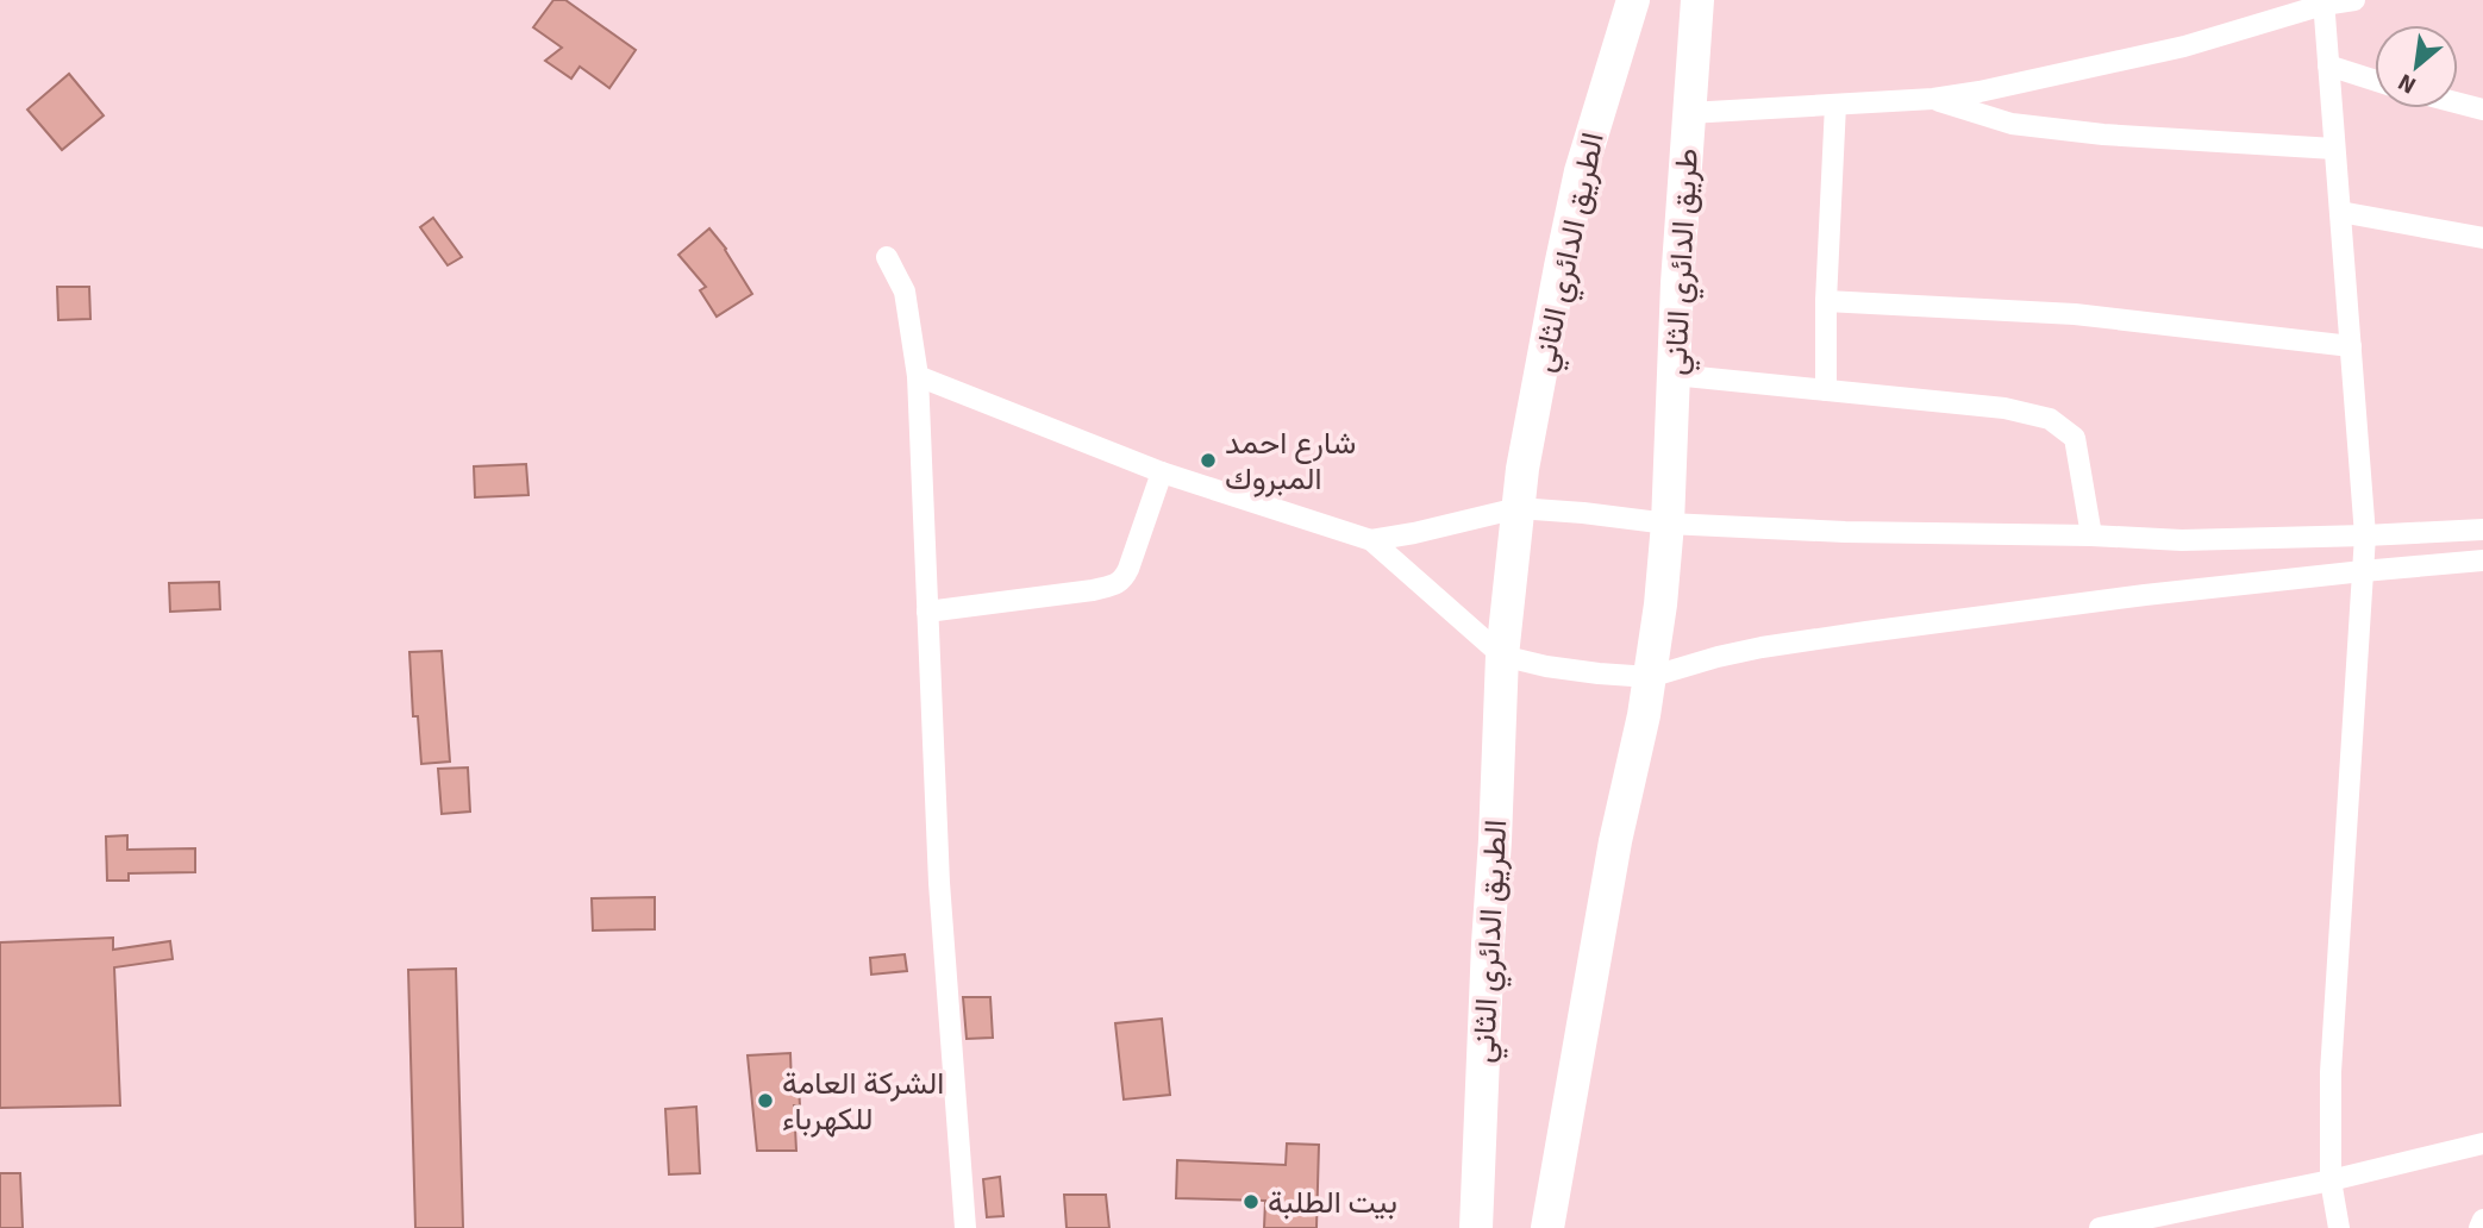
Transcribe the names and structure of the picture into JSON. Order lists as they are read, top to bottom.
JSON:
{
  "streets": {
    "main road": ["الطريق الدائري الثاني", "طريق الدائري الثاني"]
  },
  "places": ["شارع احمد المبروك", "الشركة العامة للكهرباء", "بيت الطلبة"],
  "north": "bottom left"
}
